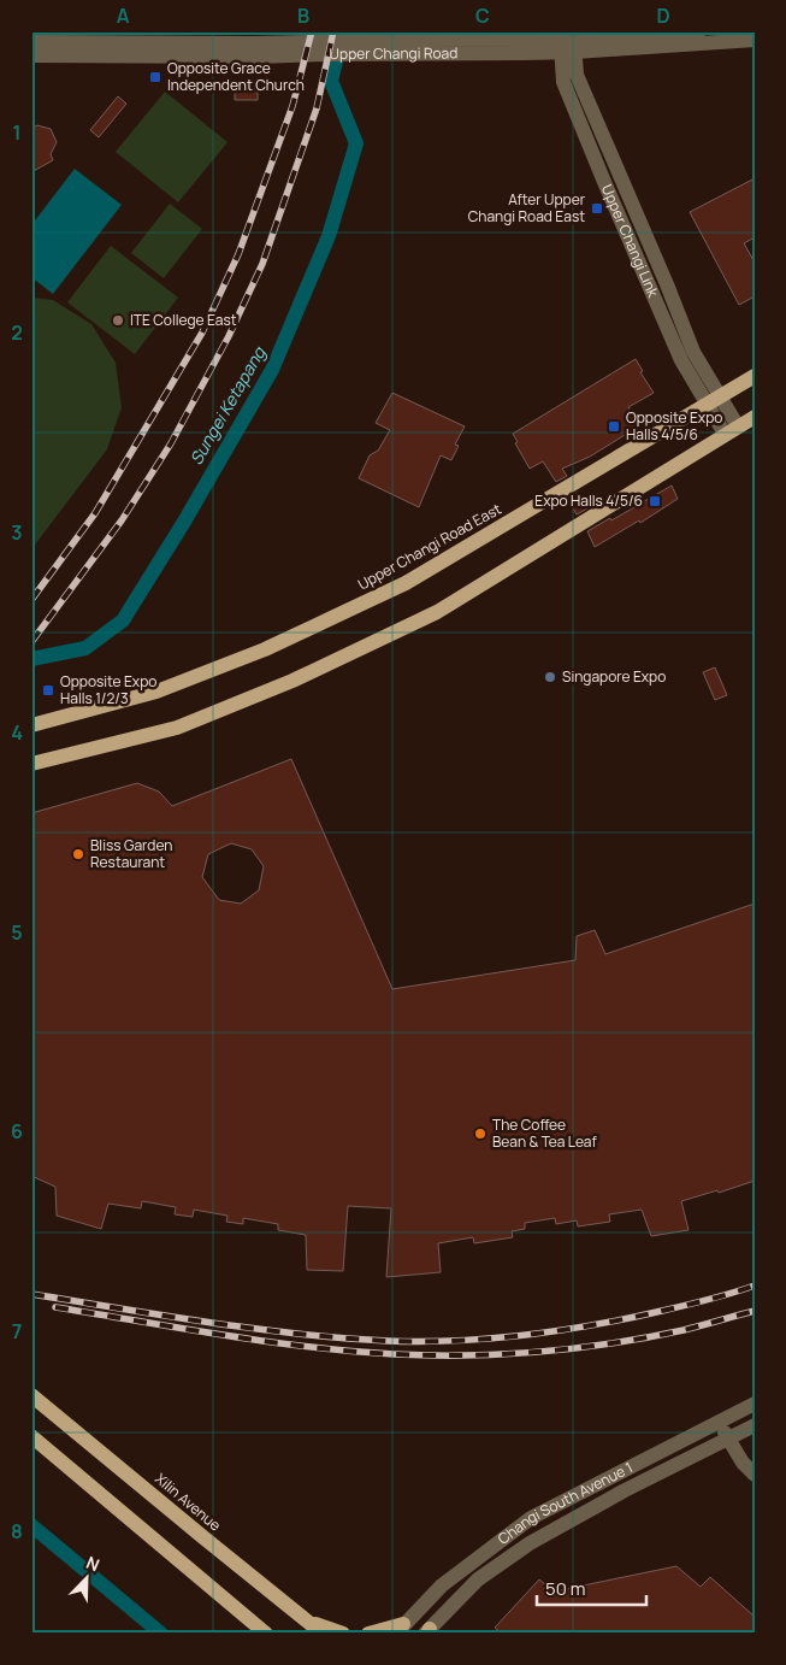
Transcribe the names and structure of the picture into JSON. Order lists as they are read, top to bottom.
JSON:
{
  "streets": {
    "main road": ["Upper Changi Road East", "Xilin Avenue"],
    "street": ["Upper Changi Road", "Upper Changi Link", "Changi South Avenue 1"]
  },
  "crossings": [
    ["Upper Changi Road", "Upper Changi Link"],
    ["Upper Changi Link", "Upper Changi Road East"]
  ],
  "water": ["Sungei Ketapang"],
  "places": {
    "transit": [
      "Opposite Grace Independent Church",
      "After Upper Changi Road East",
      "Opposite Expo Halls 4/5/6",
      "Expo Halls 4/5/6",
      "Opposite Expo Halls 1/2/3"
    ],
    "other": [
      "ITE College East",
      "Singapore Expo",
      "Bliss Garden Restaurant",
      "The Coffee Bean & Tea Leaf"
    ]
  },
  "scale_bar": "50 m",
  "north": "top right",
  "grid": {
    "columns": [
      "A",
      "B",
      "C",
      "D"
    ],
    "rows": [
      "1",
      "2",
      "3",
      "4",
      "5",
      "6",
      "7",
      "8"
    ]
  }
}
